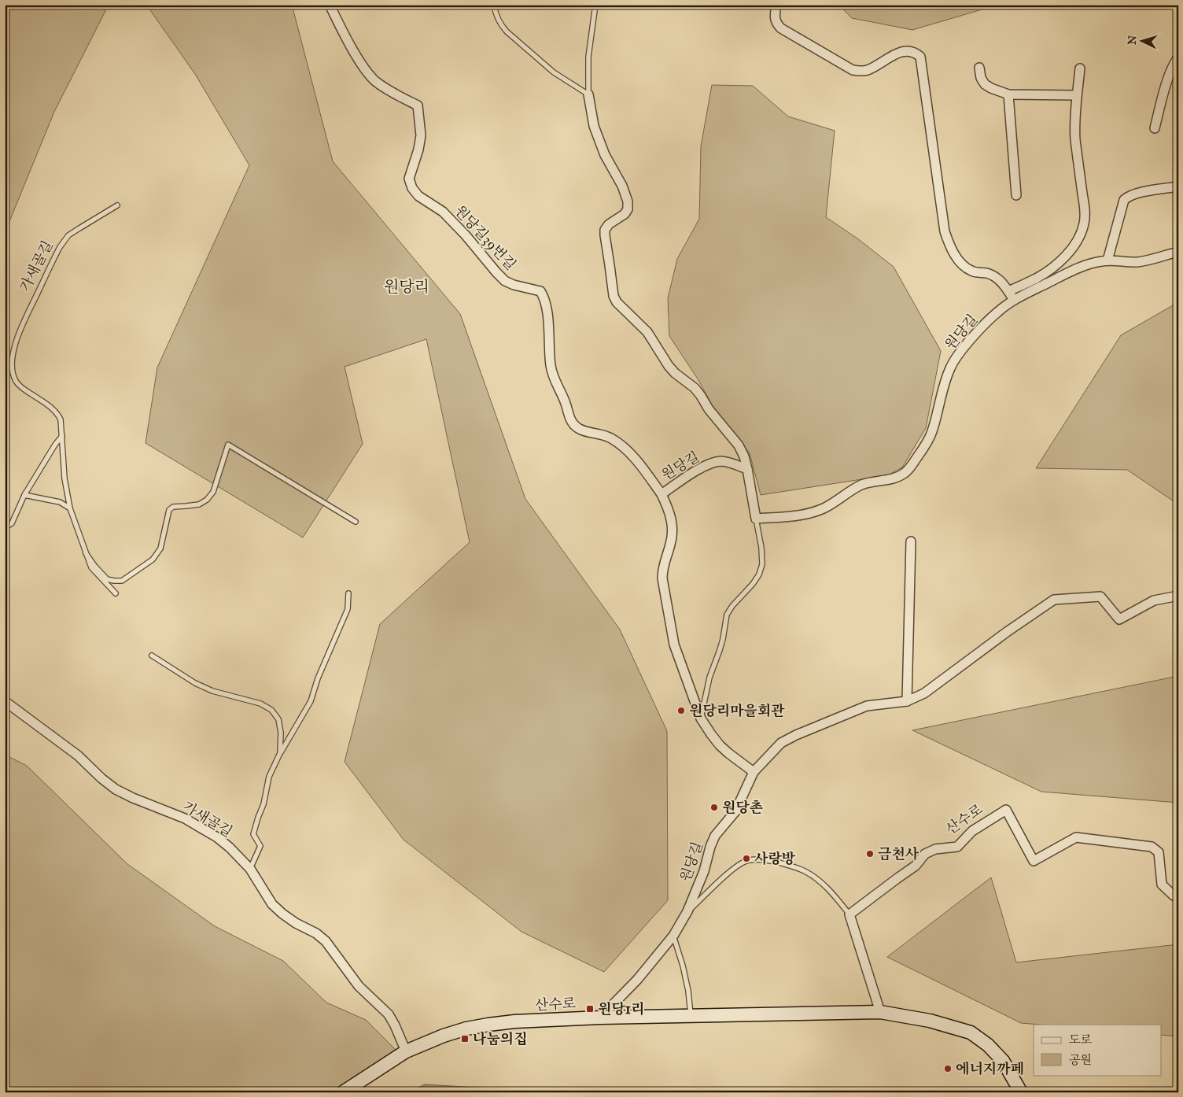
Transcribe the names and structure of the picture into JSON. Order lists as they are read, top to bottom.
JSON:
{
  "streets": {
    "main road": ["산수로"],
    "street": ["원당길39번길", "가새골길", "원당길"]
  },
  "crossings": [
    ["원당길39번길", "원당길"],
    ["가새골길", "산수로"],
    ["원당길", "산수로"]
  ],
  "districts": ["원당리"],
  "places": {
    "other": [
      "원당리마을회관",
      "원당촌",
      "금천사",
      "사랑방",
      "에너지까페"
    ],
    "transit": ["원당1리", "나눔의집"]
  },
  "legend": ["도로", "공원"],
  "north": "left"
}
